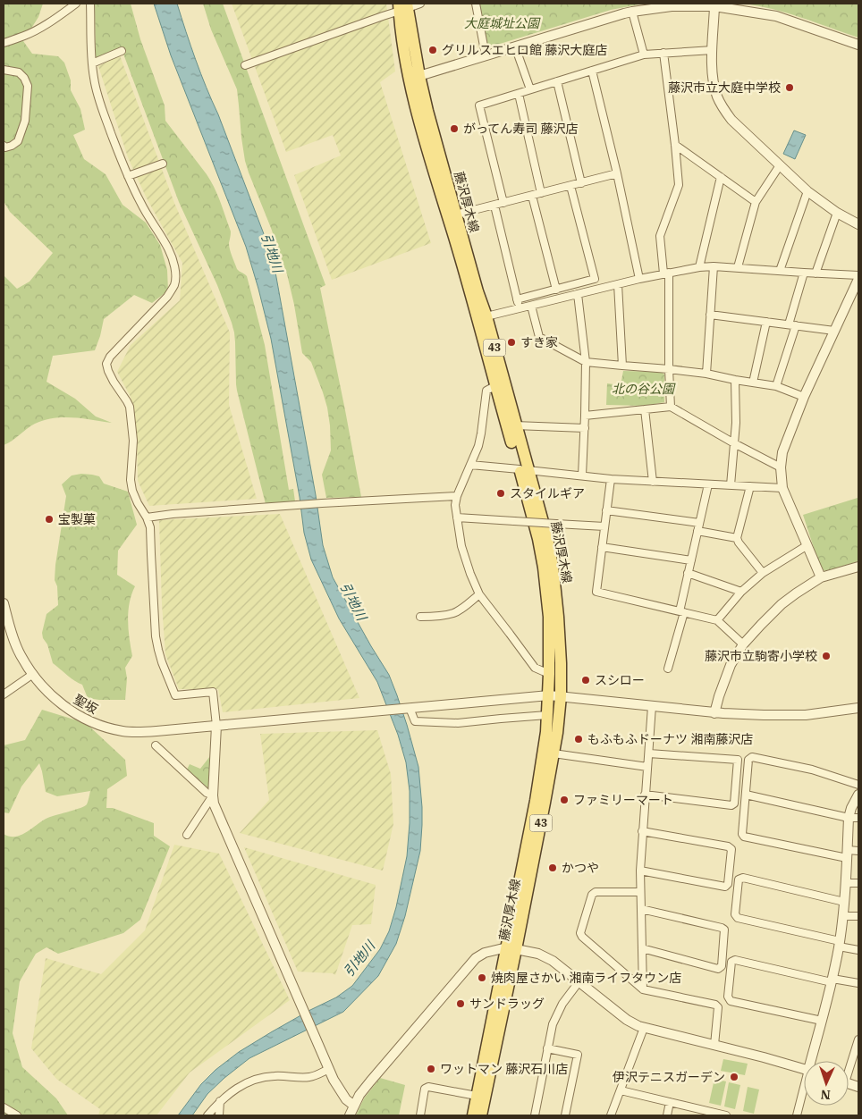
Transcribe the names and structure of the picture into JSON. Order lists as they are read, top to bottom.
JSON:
{
  "streets": {
    "main road": ["藤沢厚木線", "43"],
    "street": ["聖坂"]
  },
  "crossings": [
    ["藤沢厚木線", "聖坂"]
  ],
  "water": ["引地川"],
  "parks": ["大庭城址公園", "北の谷公園"],
  "places": [
    "グリルスエヒロ館 藤沢大庭店",
    "藤沢市立大庭中学校",
    "がってん寿司 藤沢店",
    "すき家",
    "スタイルギア",
    "宝製菓",
    "藤沢市立駒寄小学校",
    "スシロー",
    "もふもふドーナツ 湘南藤沢店",
    "ファミリーマート",
    "かつや",
    "焼肉屋さかい 湘南ライフタウン店",
    "サンドラッグ",
    "ワットマン 藤沢石川店",
    "伊沢テニスガーデン"
  ],
  "north": "bottom"
}
